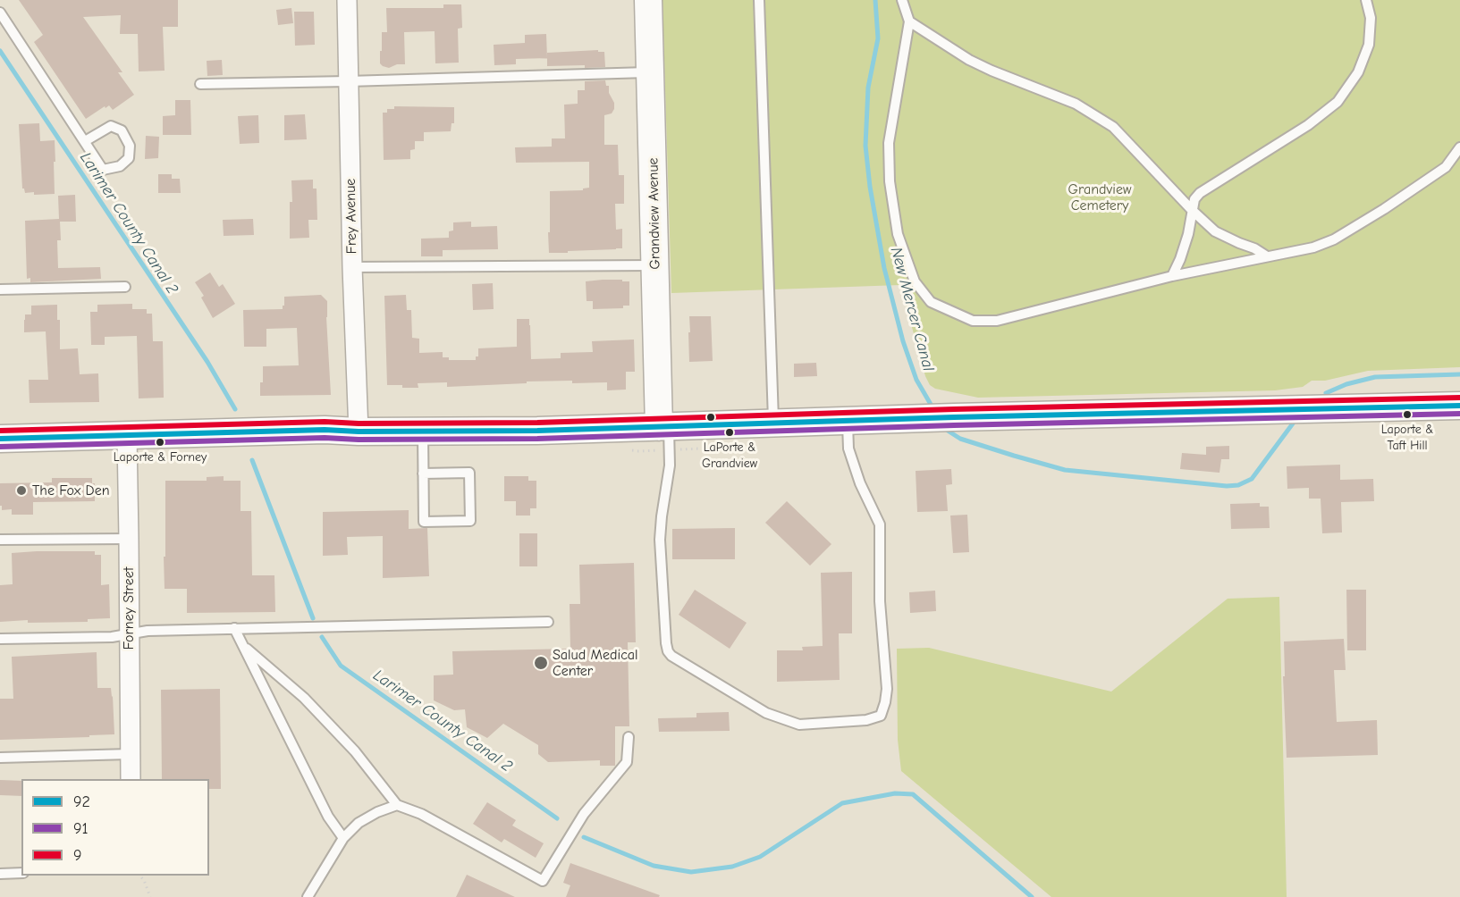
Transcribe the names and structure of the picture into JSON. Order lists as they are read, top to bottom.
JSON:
{
  "streets": {
    "street": ["Grandview Avenue", "Frey Avenue", "Forney Street"]
  },
  "water": ["Larimer County Canal 2", "New Mercer Canal"],
  "parks": ["Grandview Cemetery"],
  "places": [
    "Laporte & Taft Hill",
    "LaPorte & Grandview",
    "Laporte & Forney",
    "The Fox Den",
    "Salud Medical Center"
  ],
  "lines": ["transit line 9", "transit line 92", "transit line 91"],
  "legend": ["92", "91", "9"]
}
